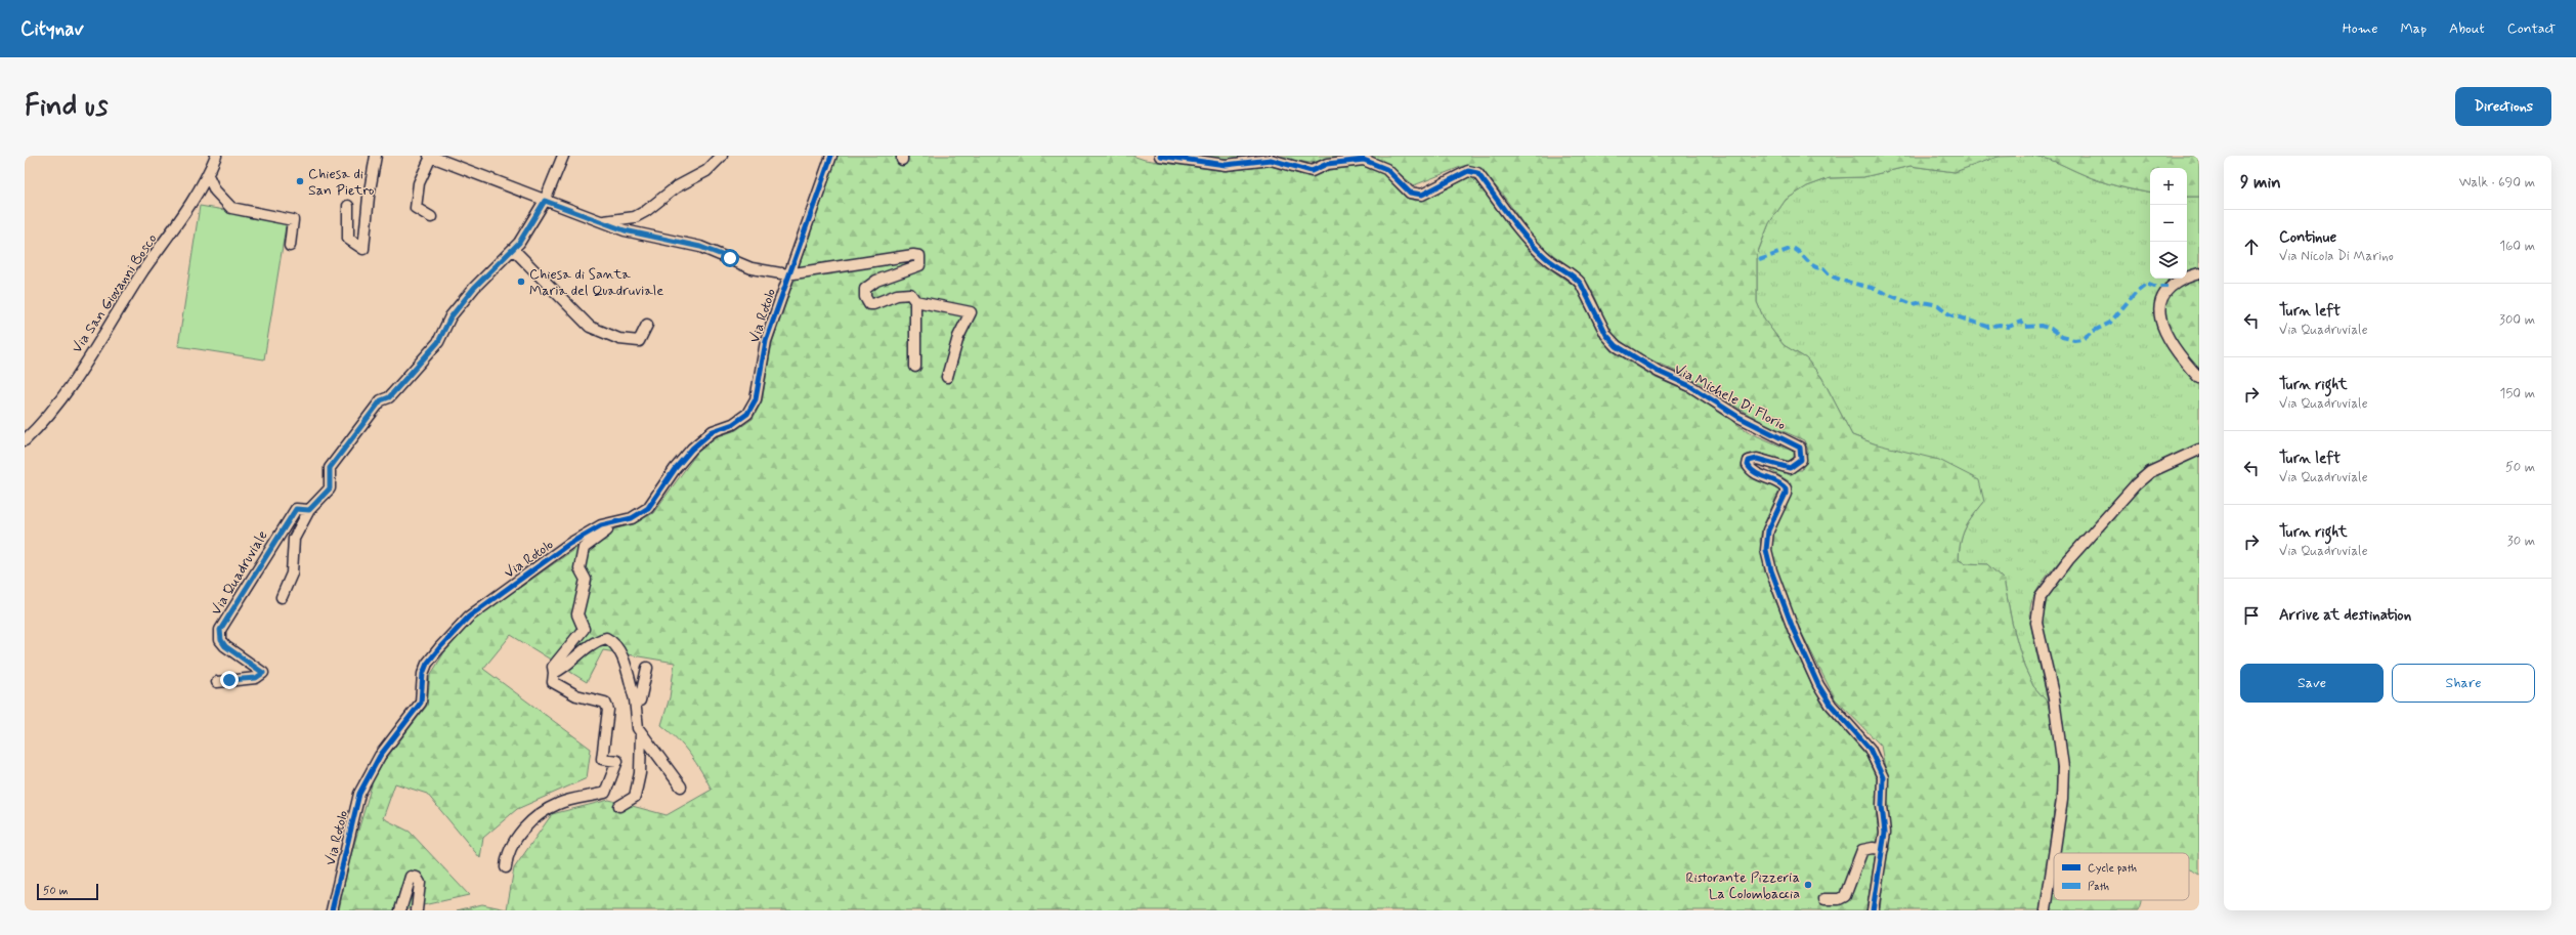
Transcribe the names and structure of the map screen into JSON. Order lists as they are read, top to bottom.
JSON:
{
  "streets": {
    "street": [
      "Via San Giovanni Bosco",
      "Via Rotolo",
      "Via Michele Di Florio",
      "Via Quadruviale"
    ]
  },
  "places": ["Chiesa di San Pietro", "Chiesa di Santa Maria del Quadruviale", "Ristorante Pizzeria La Colombaccia"],
  "legend": ["Cycle path", "Path"],
  "scale_bar": "50 m",
  "page": {
    "header": "Citynav",
    "nav": [
      "Home",
      "Map",
      "About",
      "Contact"
    ],
    "buttons": [
      "Directions",
      ["Save", "Share"]
    ],
    "title": "Find us",
    "heading": ["9 min", "Walk · 690 m"],
    "map_buttons": ["+", "−"],
    "list": [
      ["Continue", "Via Nicola Di Marino", "160 m"],
      ["Turn left", "Via Quadruviale", "300 m"],
      ["Turn right", "Via Quadruviale", "150 m"],
      ["Turn left", "Via Quadruviale", "50 m"],
      ["Turn right", "Via Quadruviale", "30 m"],
      "Arrive at destination"
    ],
    "scale": "50 m"
  }
}
